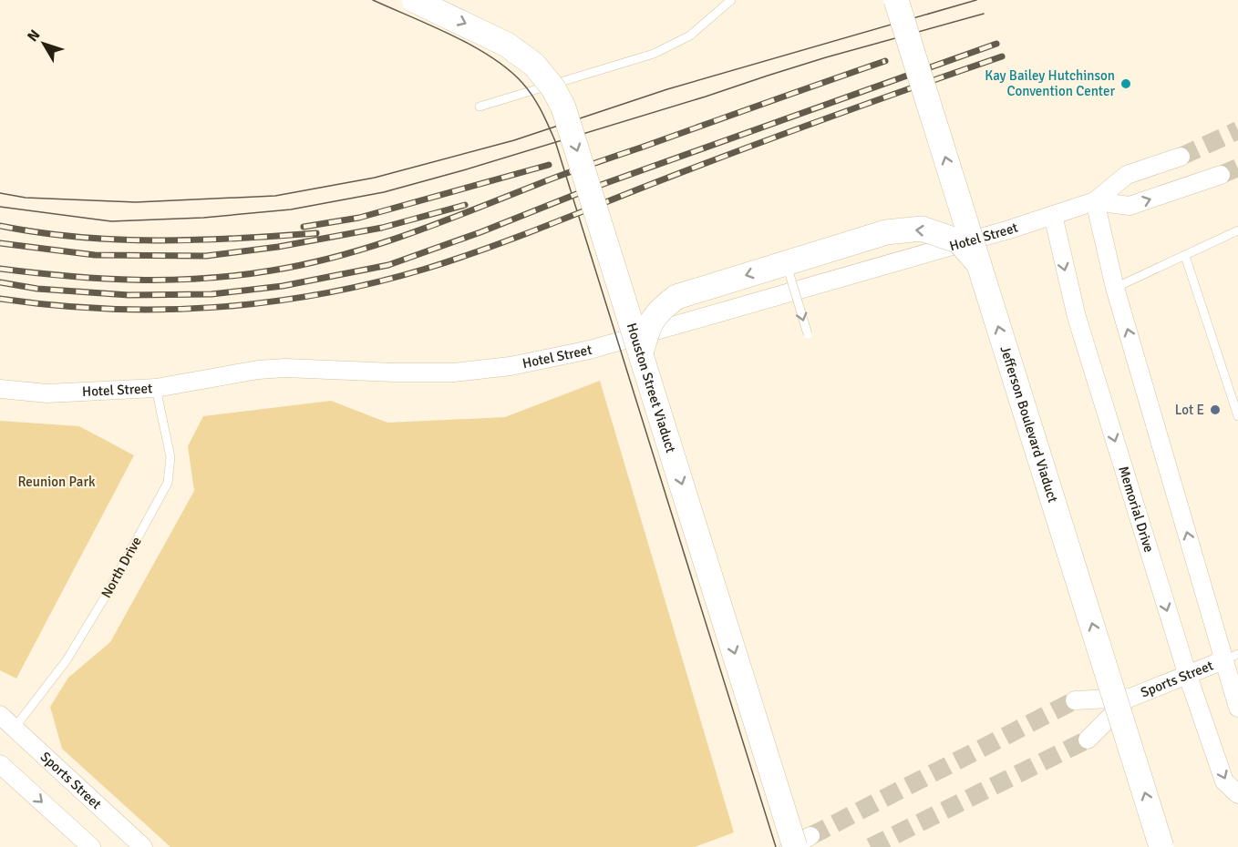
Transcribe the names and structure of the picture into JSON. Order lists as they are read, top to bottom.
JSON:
{
  "streets": {
    "main road": ["Houston Street Viaduct", "Jefferson Boulevard Viaduct"],
    "street": ["Hotel Street", "Memorial Drive", "Sports Street"],
    "lane": ["North Drive"]
  },
  "crossings": [
    ["Hotel Street", "Memorial Drive"],
    ["Hotel Street", "North Drive"],
    ["Memorial Drive", "Sports Street"],
    ["North Drive", "Sports Street"]
  ],
  "one_way": ["Houston Street Viaduct", "Jefferson Boulevard Viaduct"],
  "parks": ["Reunion Park"],
  "places": ["Kay Bailey Hutchinson Convention Center", "Lot E"],
  "north": "top left"
}
